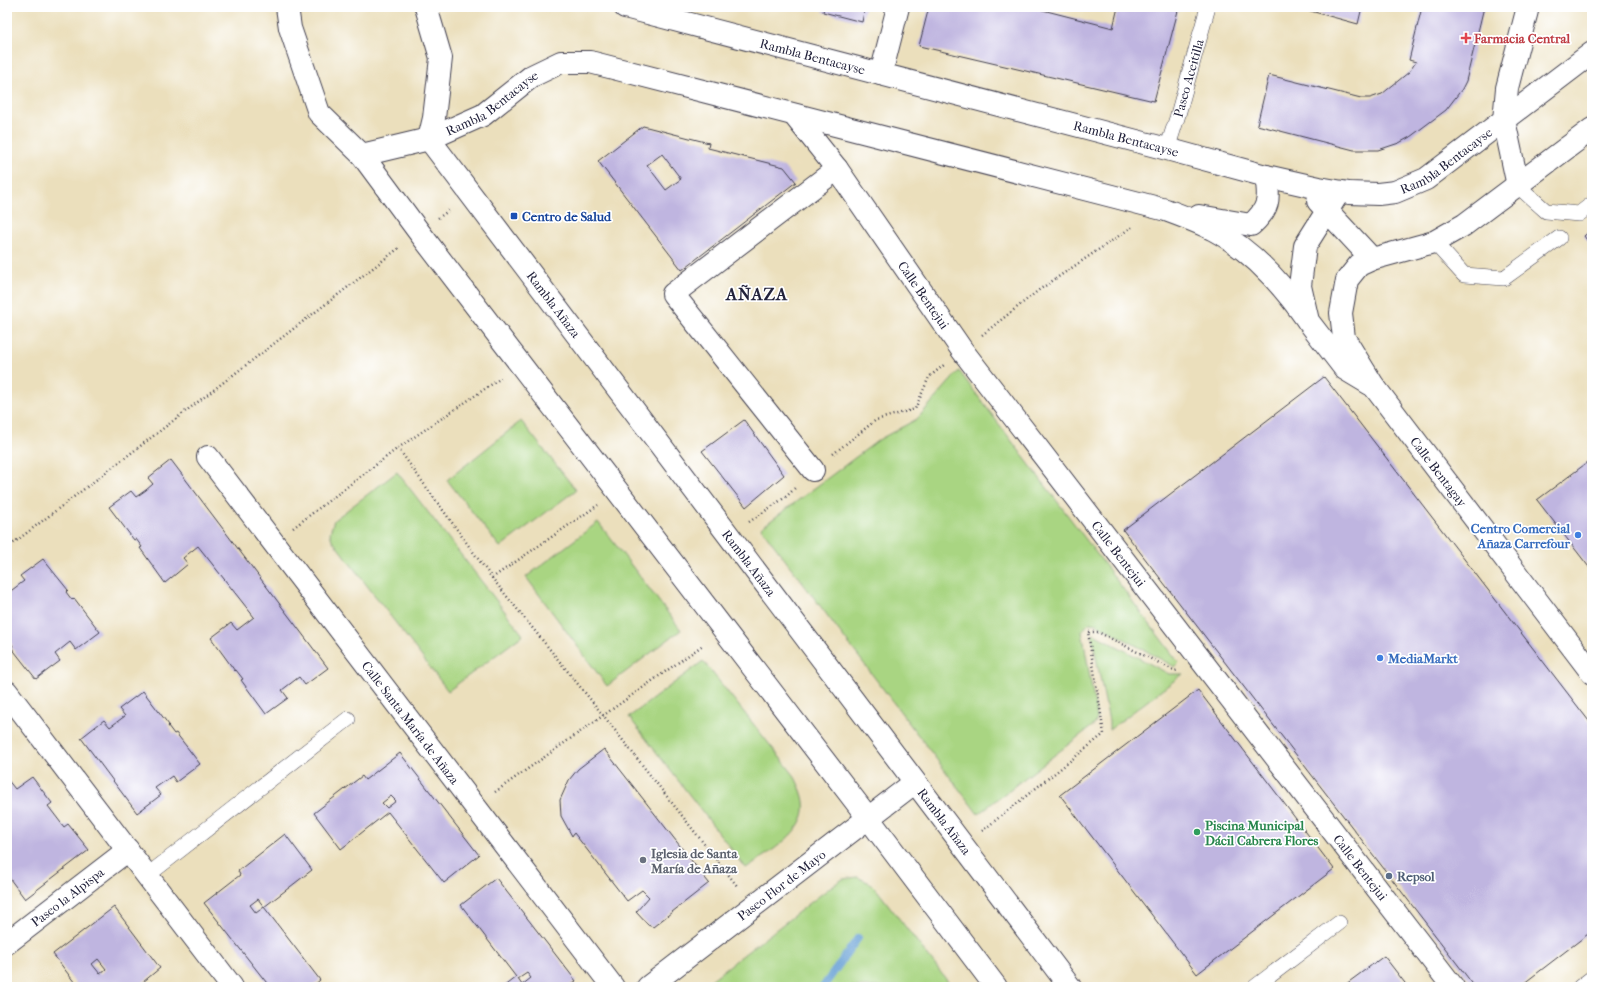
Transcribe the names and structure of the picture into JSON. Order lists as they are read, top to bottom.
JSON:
{
  "streets": {
    "street": [
      "Rambla Bentacayse",
      "Calle Bentejui",
      "Rambla Añaza",
      "Calle Bentagay",
      "Calle Santa María de Añaza",
      "Paseo Flor de Mayo",
      "Paseo la Alpispa"
    ],
    "lane": ["Paseo Aceitilla"]
  },
  "crossings": [
    ["Rambla Bentacayse", "Paseo Aceitilla"],
    ["Rambla Bentacayse", "Calle Bentejui"],
    ["Rambla Bentacayse", "Rambla Añaza"],
    ["Rambla Bentacayse", "Calle Bentagay"],
    ["Rambla Añaza", "Paseo Flor de Mayo"]
  ],
  "districts": ["AÑAZA"],
  "places": {
    "health": ["Farmacia Central"],
    "transit": ["Centro de Salud"],
    "other": [
      "Centro Comercial Añaza Carrefour",
      "MediaMarkt",
      "Piscina Municipal Dácil Cabrera Flores",
      "Iglesia de Santa María de Añaza",
      "Repsol"
    ]
  }
}
